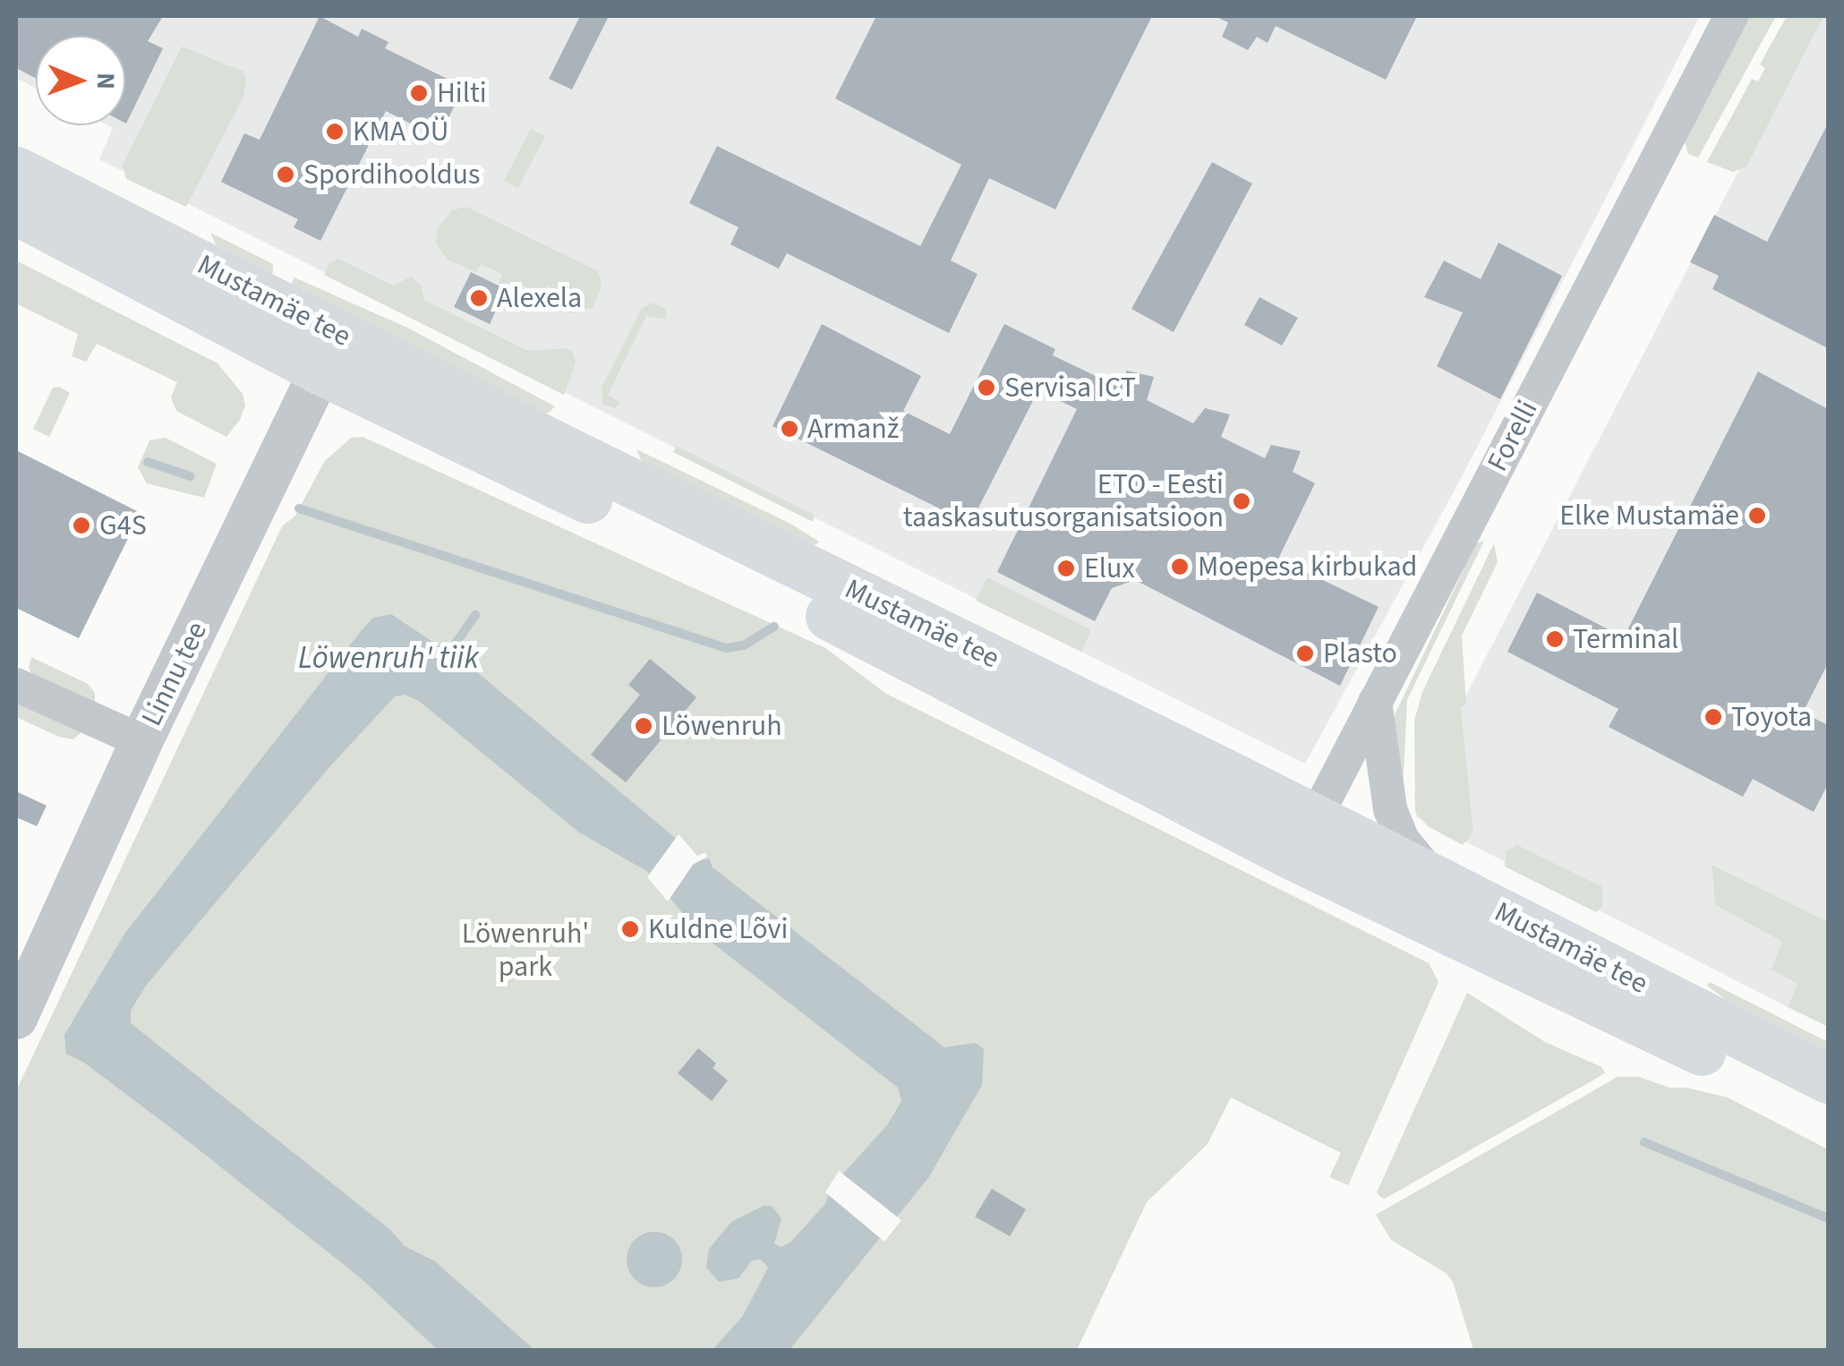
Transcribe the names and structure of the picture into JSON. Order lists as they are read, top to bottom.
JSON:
{
  "streets": {
    "main road": ["Mustamäe tee"],
    "street": ["Forelli", "Linnu tee"]
  },
  "crossings": [
    ["Mustamäe tee", "Forelli"],
    ["Mustamäe tee", "Linnu tee"]
  ],
  "water": ["Löwenruh' tiik"],
  "parks": ["Löwenruh' park"],
  "places": [
    "Hilti",
    "KMA OÜ",
    "Spordihooldus",
    "Alexela",
    "Servisa ICT",
    "Armanž",
    "ETO - Eesti taaskasutusorganisatsioon",
    "Elke Mustamäe",
    "G4S",
    "Moepesa kirbukad",
    "Elux",
    "Terminal",
    "Plasto",
    "Toyota",
    "Löwenruh",
    "Kuldne Lõvi"
  ],
  "north": "right"
}
